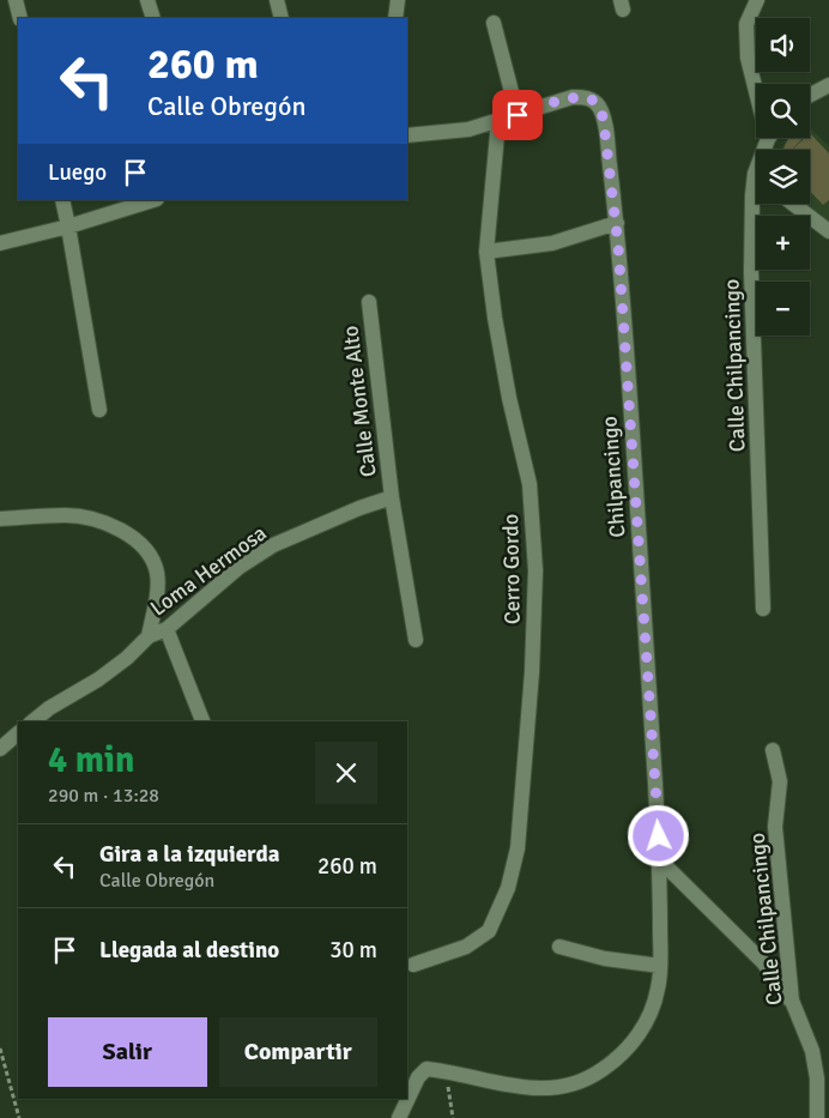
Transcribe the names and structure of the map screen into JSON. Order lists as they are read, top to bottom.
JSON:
{
  "streets": {
    "street": [
      "Calle Chilpancingo",
      "Calle Monte Alto",
      "Chilpancingo",
      "Cerro Gordo",
      "Loma Hermosa"
    ]
  },
  "crossings": [
    ["Calle Monte Alto", "Loma Hermosa"]
  ],
  "page": {
    "map_buttons": ["+", "−"],
    "turn": ["260 m", "Calle Obregón"],
    "then": "Luego",
    "heading": ["4 min", "290 m · 13:28"],
    "list": [
      {
        "name": "Gira a la izquierda",
        "note": "Calle Obregón",
        "value": "260 m"
      },
      {
        "name": "Llegada al destino",
        "value": "30 m"
      }
    ],
    "buttons": ["Salir", "Compartir"]
  }
}
